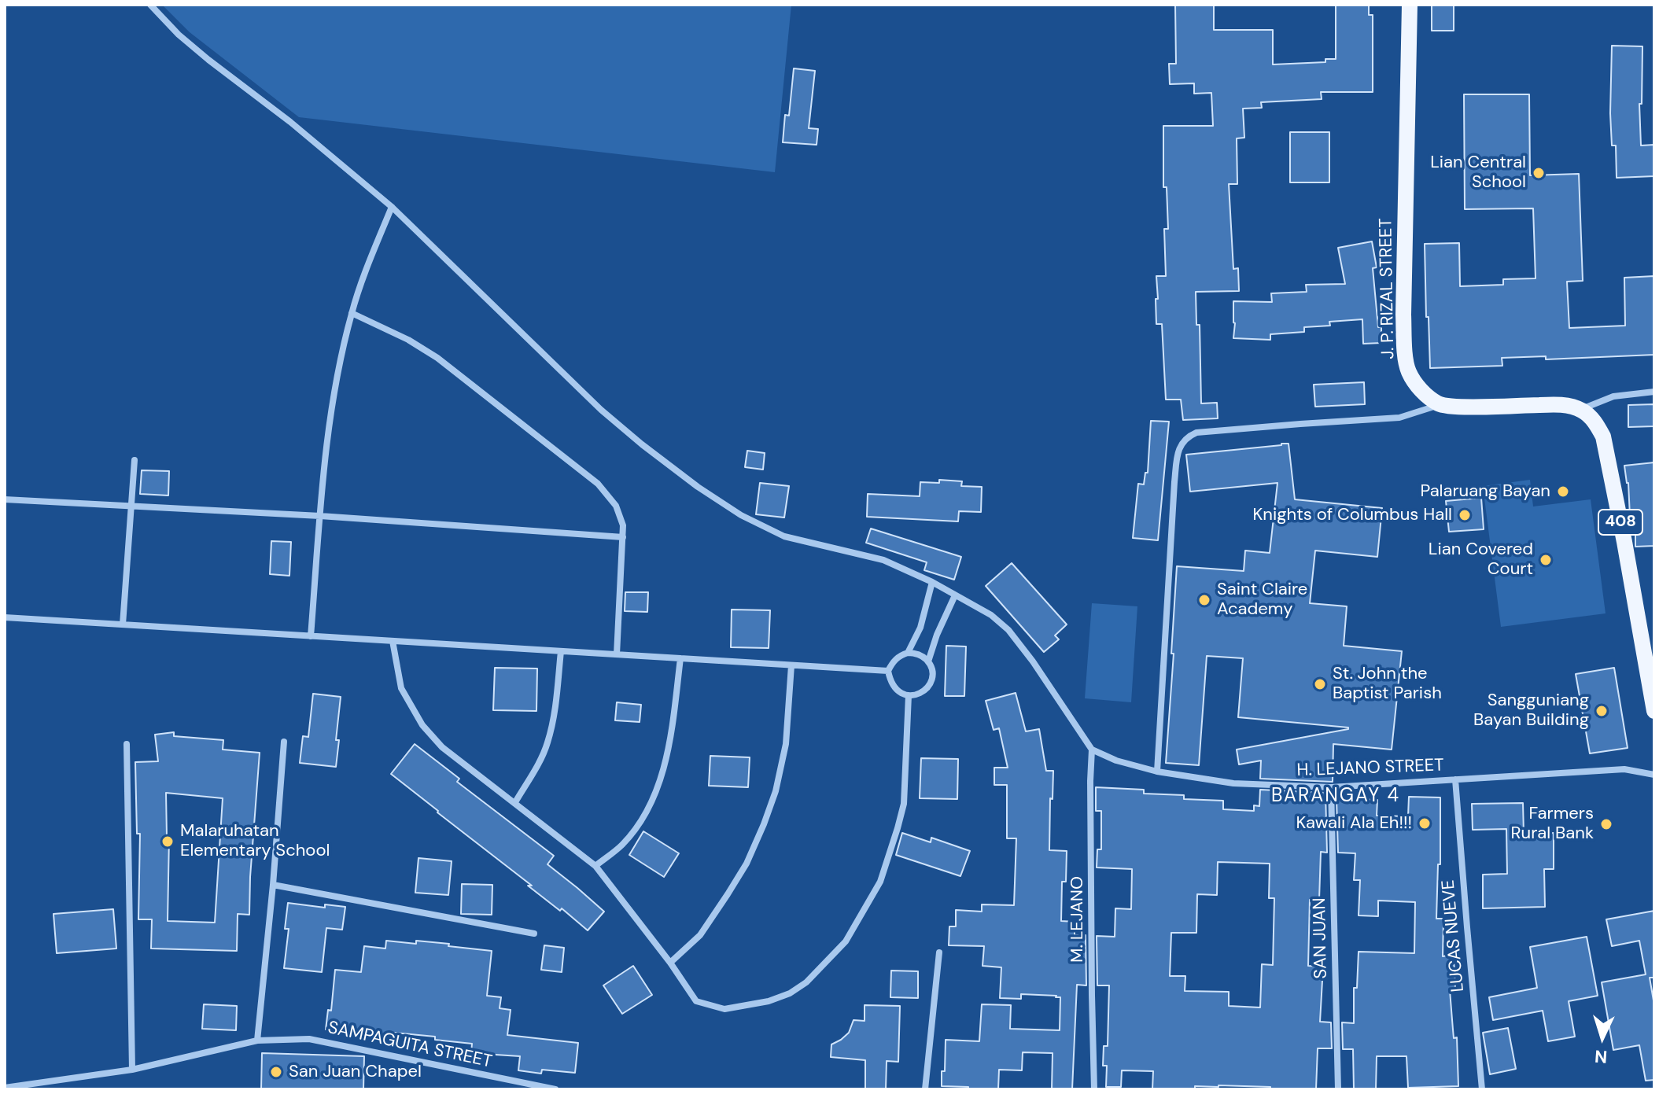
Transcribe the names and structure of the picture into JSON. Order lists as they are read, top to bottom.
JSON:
{
  "streets": {
    "main road": ["J. P. RIZAL STREET", "408"],
    "street": [
      "H. LEJANO STREET",
      "M. LEJANO",
      "LUCAS NUEVE",
      "SAN JUAN",
      "SAMPAGUITA STREET"
    ]
  },
  "crossings": [
    ["H. LEJANO STREET", "M. LEJANO"],
    ["H. LEJANO STREET", "LUCAS NUEVE"],
    ["H. LEJANO STREET", "SAN JUAN"]
  ],
  "districts": ["BARANGAY 4"],
  "places": [
    "Lian Central School",
    "Palaruang Bayan",
    "Knights of Columbus Hall",
    "Lian Covered Court",
    "Saint Claire Academy",
    "St. John the Baptist Parish",
    "Sangguniang Bayan Building",
    "Kawali Ala Eh!!!",
    "Farmers Rural Bank",
    "Malaruhatan Elementary School",
    "San Juan Chapel"
  ],
  "north": "bottom"
}
